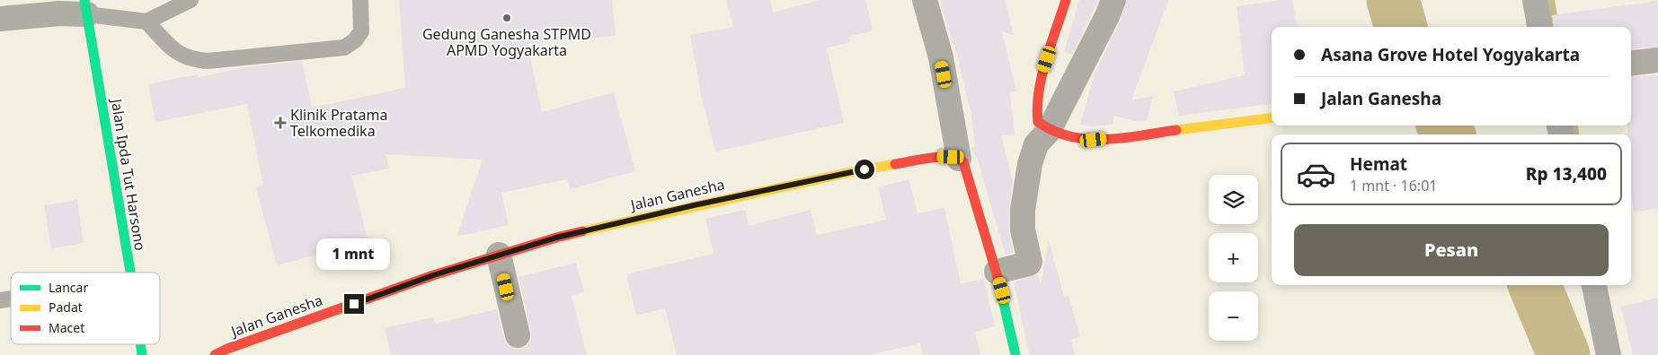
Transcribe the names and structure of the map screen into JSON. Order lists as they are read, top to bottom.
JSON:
{
  "streets": {
    "street": ["Jalan Ipda Tut Harsono", "Jalan Ganesha"]
  },
  "places": {
    "other": ["Gedung Ganesha STPMD APMD Yogyakarta"],
    "health": ["Klinik Pratama Telkomedika"]
  },
  "legend": ["Lancar", "Padat", "Macet"],
  "page": {
    "banner": ["Asana Grove Hotel Yogyakarta", "Jalan Ganesha"],
    "list": [
      {
        "name": "Hemat",
        "note": "1 mnt · 16:01",
        "value": "Rp 13,400"
      }
    ],
    "map_buttons": ["+", "−"],
    "buttons": "Pesan",
    "bubble": "1 mnt"
  }
}
